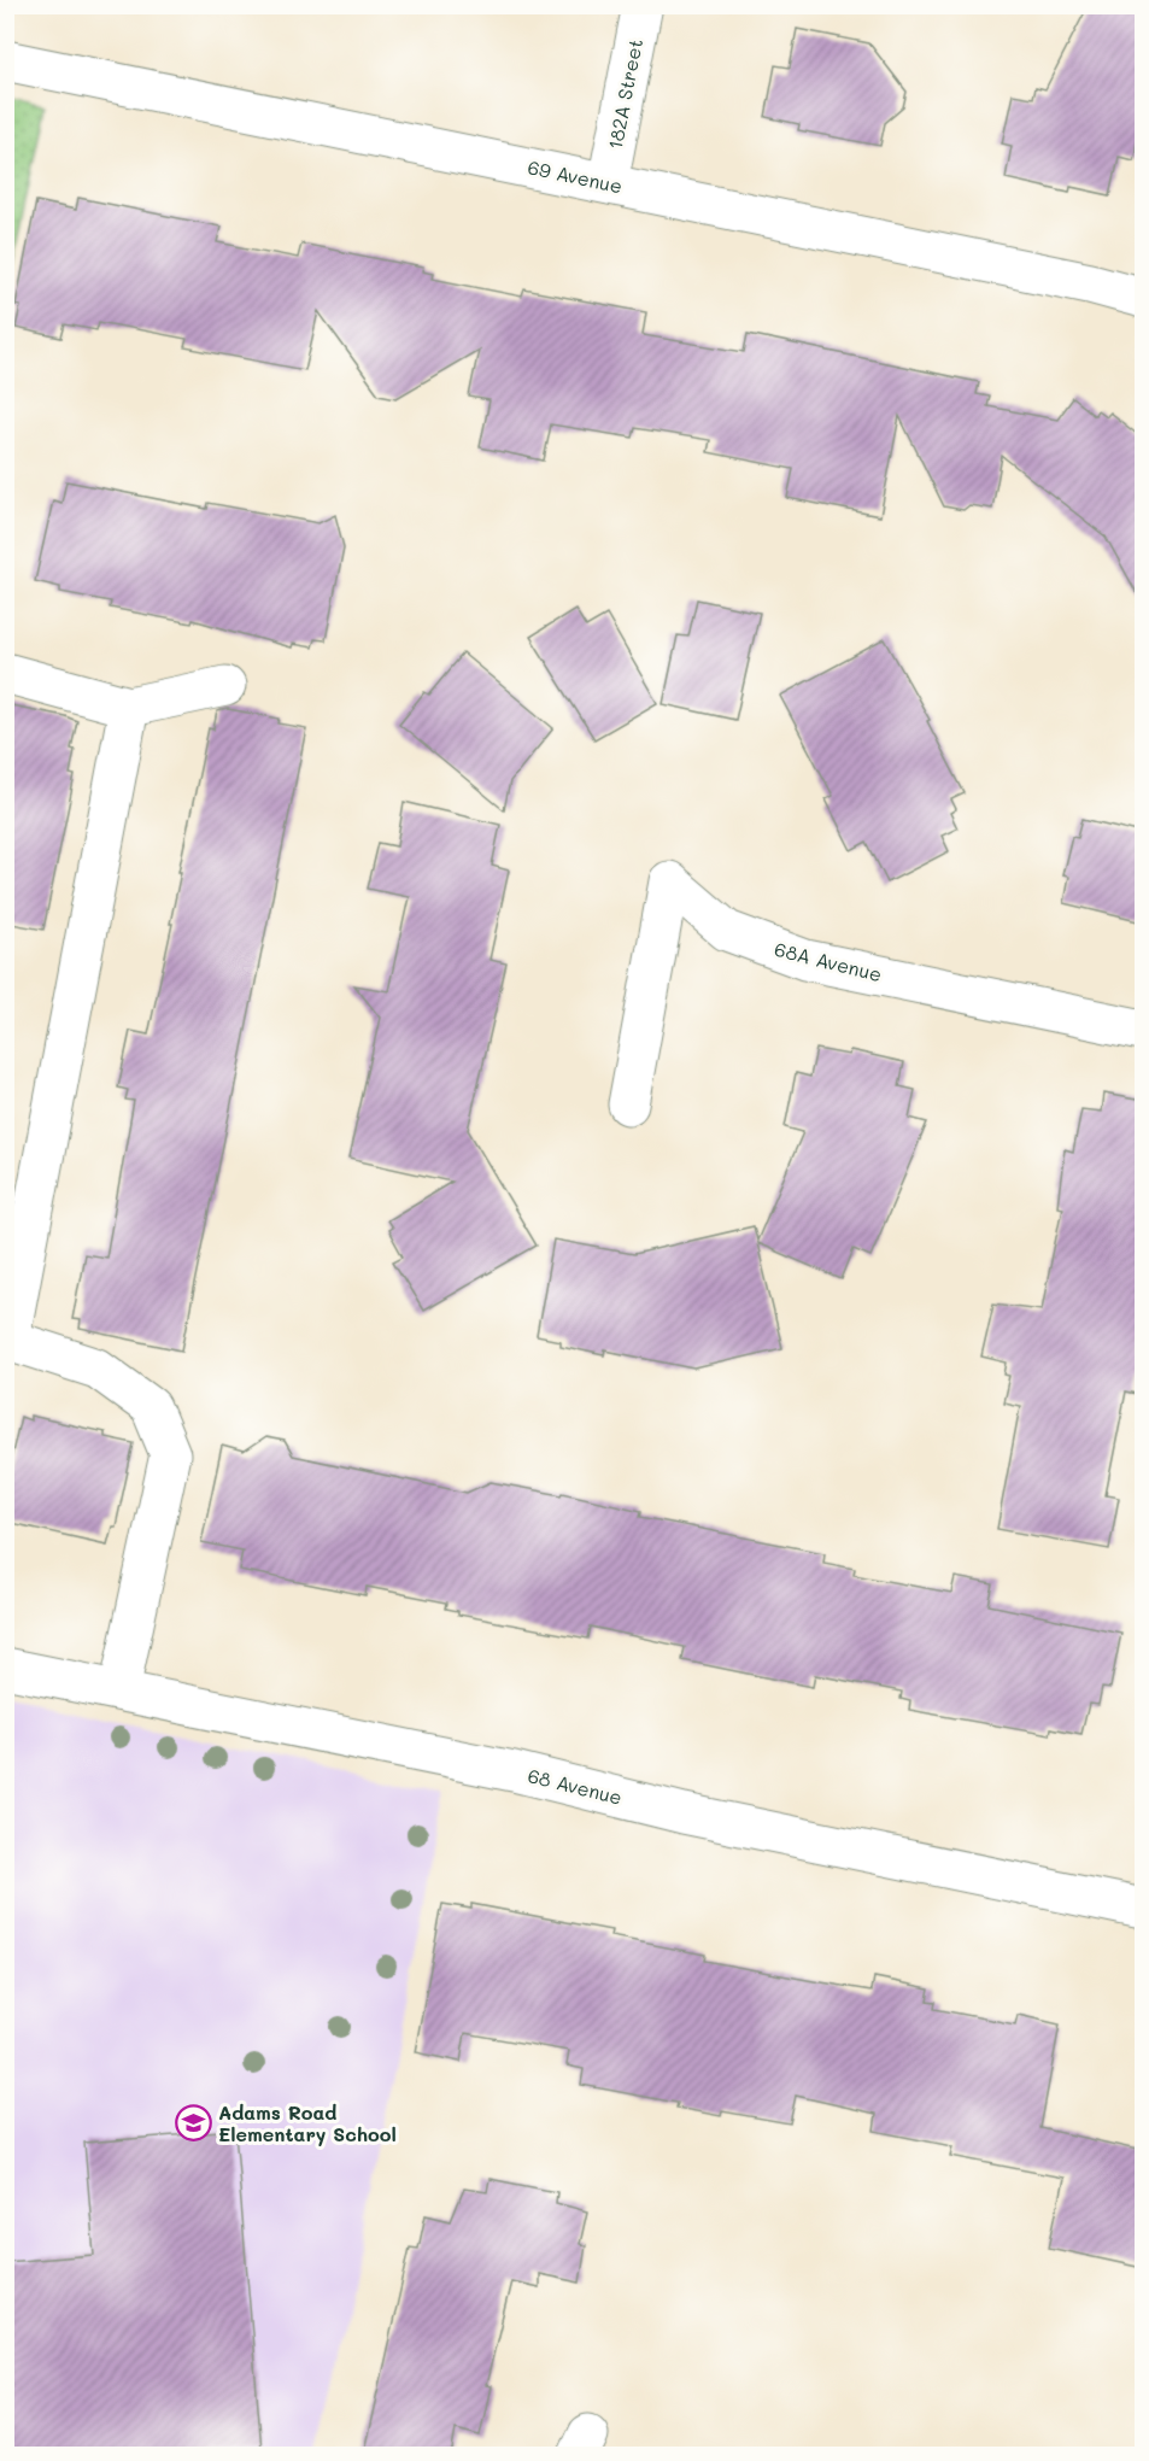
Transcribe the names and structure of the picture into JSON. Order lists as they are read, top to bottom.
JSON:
{
  "streets": {
    "street": [
      "182A Street",
      "69 Avenue",
      "68A Avenue",
      "68 Avenue"
    ]
  },
  "crossings": [
    ["182A Street", "69 Avenue"]
  ],
  "places": {
    "school or university": ["Adams Road Elementary School"]
  }
}
